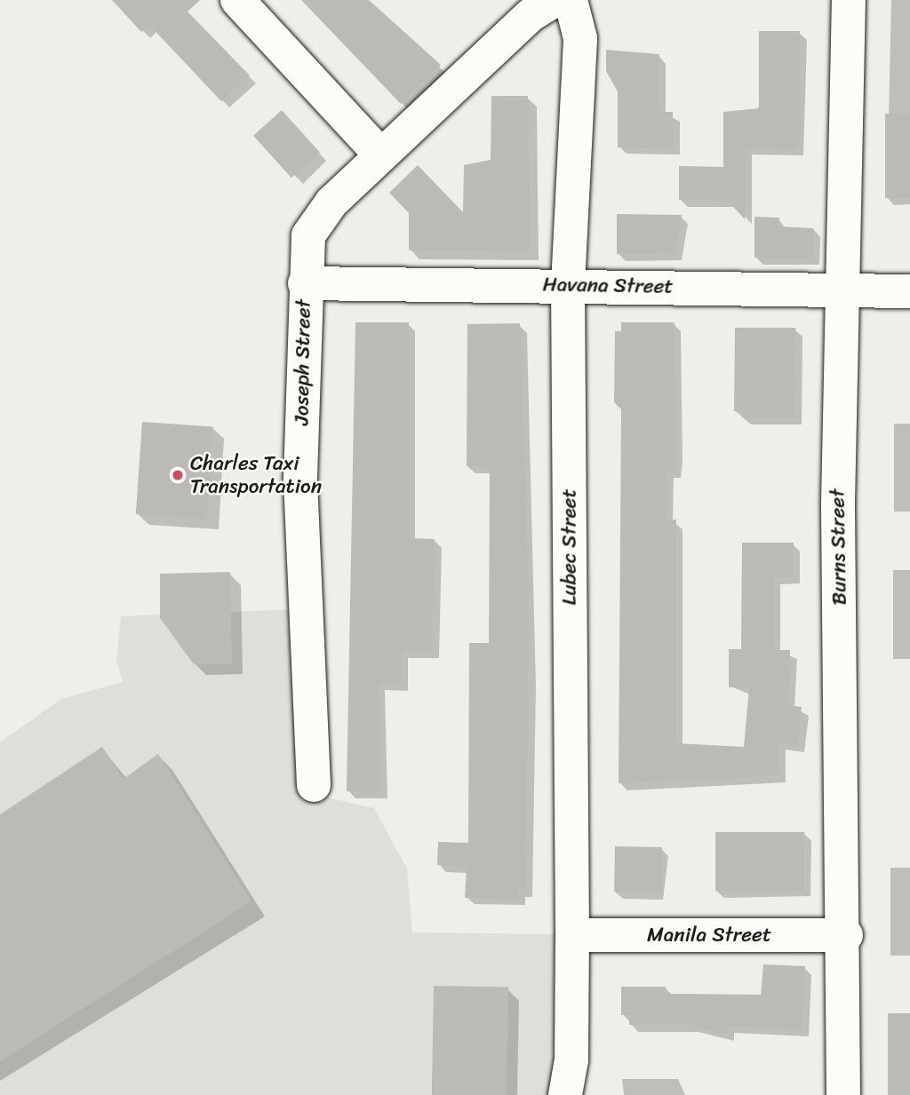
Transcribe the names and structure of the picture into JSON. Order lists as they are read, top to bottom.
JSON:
{
  "streets": {
    "street": [
      "Havana Street",
      "Joseph Street",
      "Lubec Street",
      "Burns Street",
      "Manila Street"
    ]
  },
  "crossings": [
    ["Havana Street", "Joseph Street"],
    ["Havana Street", "Lubec Street"],
    ["Havana Street", "Burns Street"],
    ["Lubec Street", "Manila Street"],
    ["Burns Street", "Manila Street"]
  ],
  "places": ["Charles Taxi Transportation"]
}
